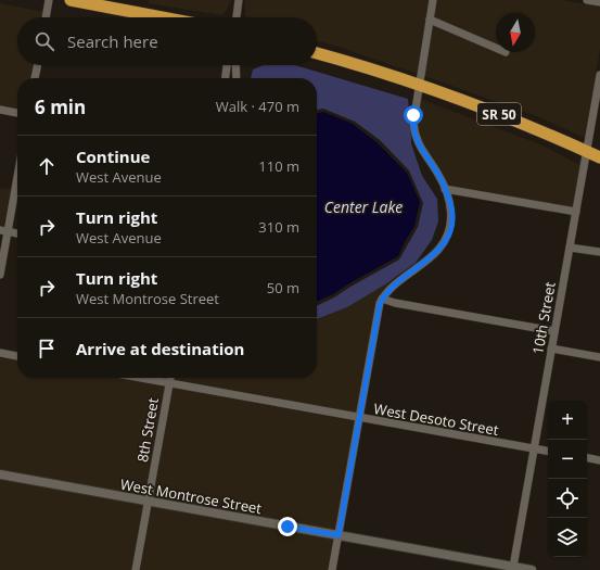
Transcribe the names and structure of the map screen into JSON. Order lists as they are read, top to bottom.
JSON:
{
  "streets": {
    "highway": ["SR 50"],
    "street": [
      "10th Street",
      "West Desoto Street",
      "8th Street",
      "West Montrose Street"
    ]
  },
  "crossings": [
    ["SR 50", "10th Street"],
    ["10th Street", "West Desoto Street"],
    ["10th Street", "West Montrose Street"],
    ["West Desoto Street", "8th Street"],
    ["8th Street", "West Montrose Street"]
  ],
  "water": ["Center Lake"],
  "north": "bottom",
  "page": {
    "search": "Search here",
    "heading": ["6 min", "Walk · 470 m"],
    "list": [
      ["Continue", "West Avenue", "110 m"],
      ["Turn right", "West Avenue", "310 m"],
      ["Turn right", "West Montrose Street", "50 m"],
      "Arrive at destination"
    ],
    "map_buttons": ["+", "−"]
  }
}
